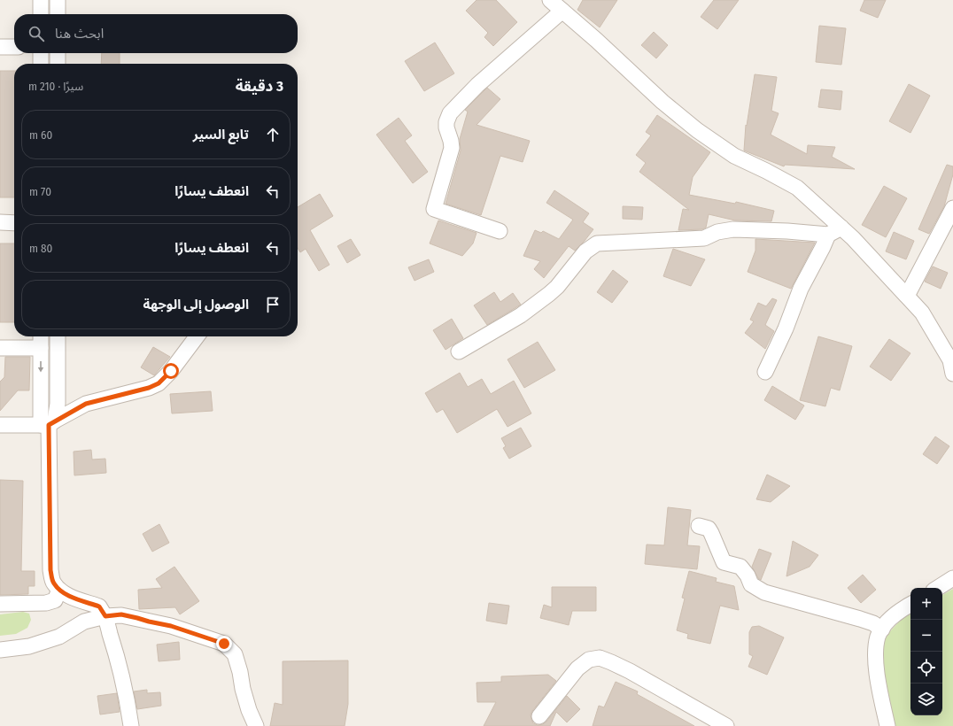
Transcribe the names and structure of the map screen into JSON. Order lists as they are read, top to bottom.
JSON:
{
  "page": {
    "search": "ابحث هنا",
    "heading": ["3 دقيقة", "سيرًا · 210 m"],
    "list": [
      ["تابع السير", "60 m"],
      ["انعطف يسارًا", "70 m"],
      ["انعطف يسارًا", "80 m"],
      "الوصول إلى الوجهة"
    ],
    "map_buttons": ["+", "−"]
  }
}
